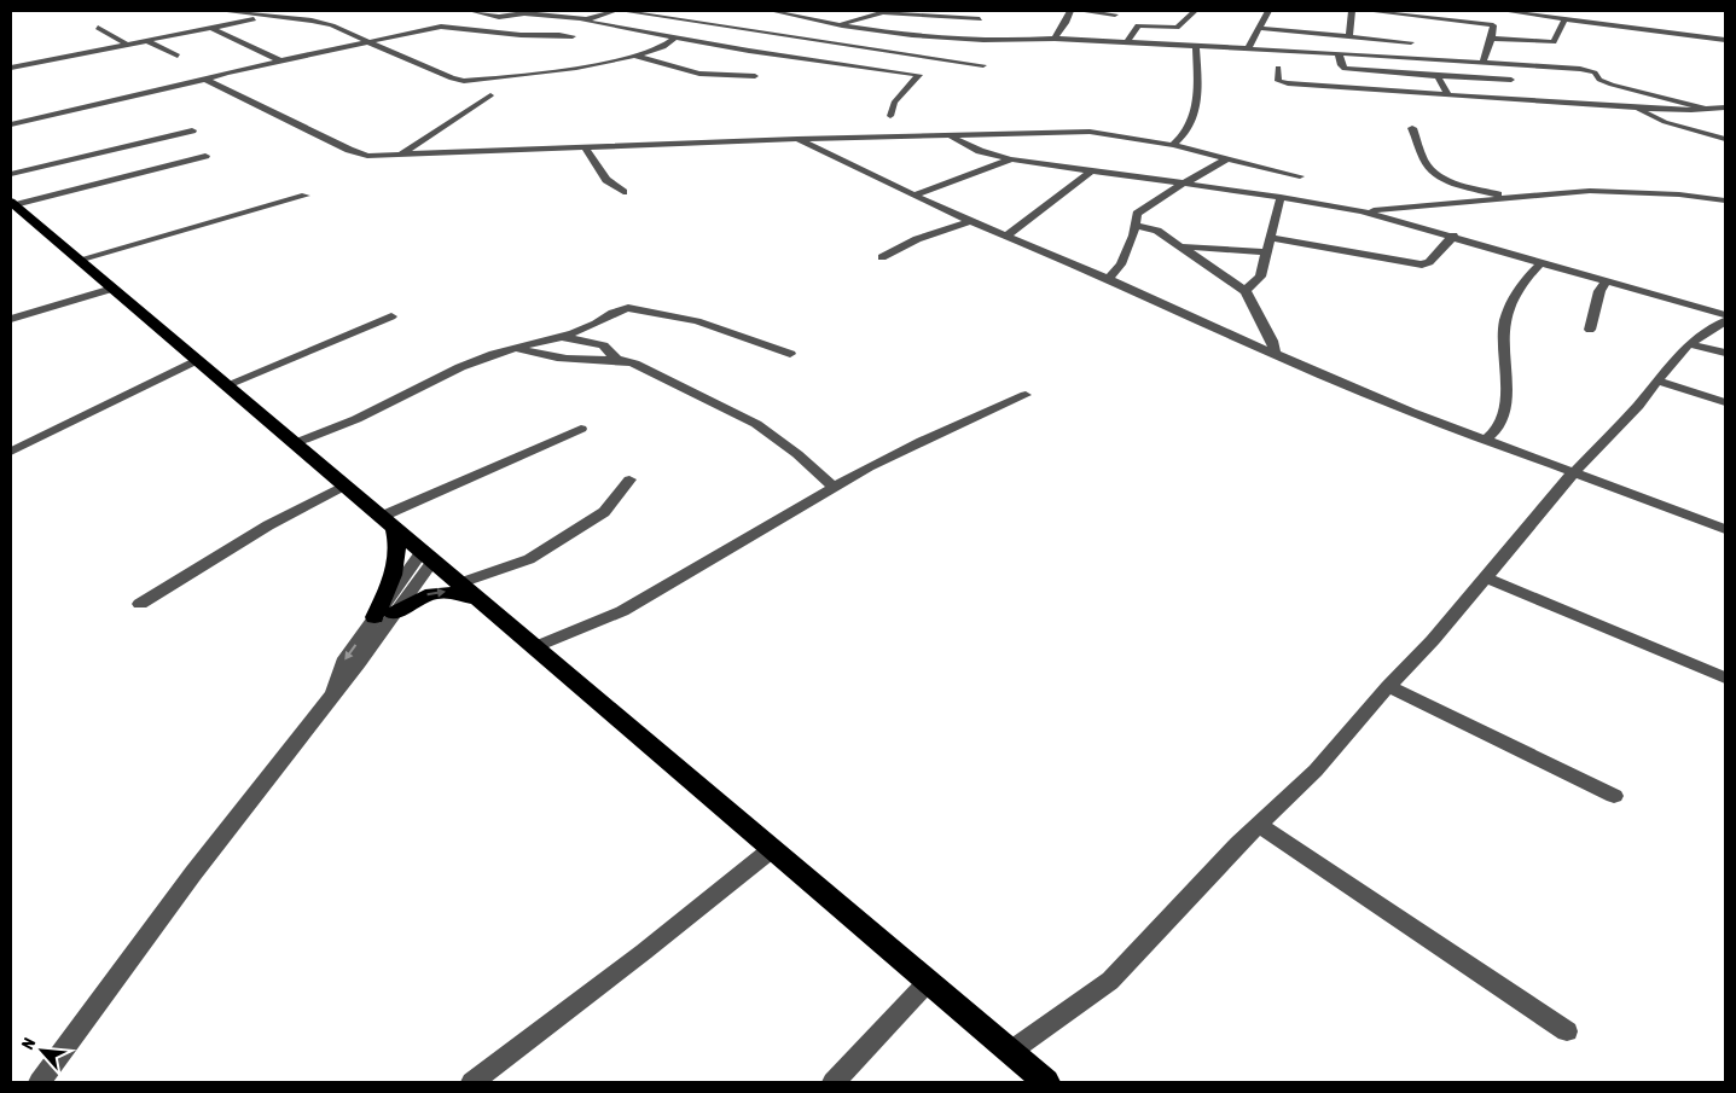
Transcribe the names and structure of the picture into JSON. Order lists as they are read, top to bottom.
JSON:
{
  "north": "top left"
}
